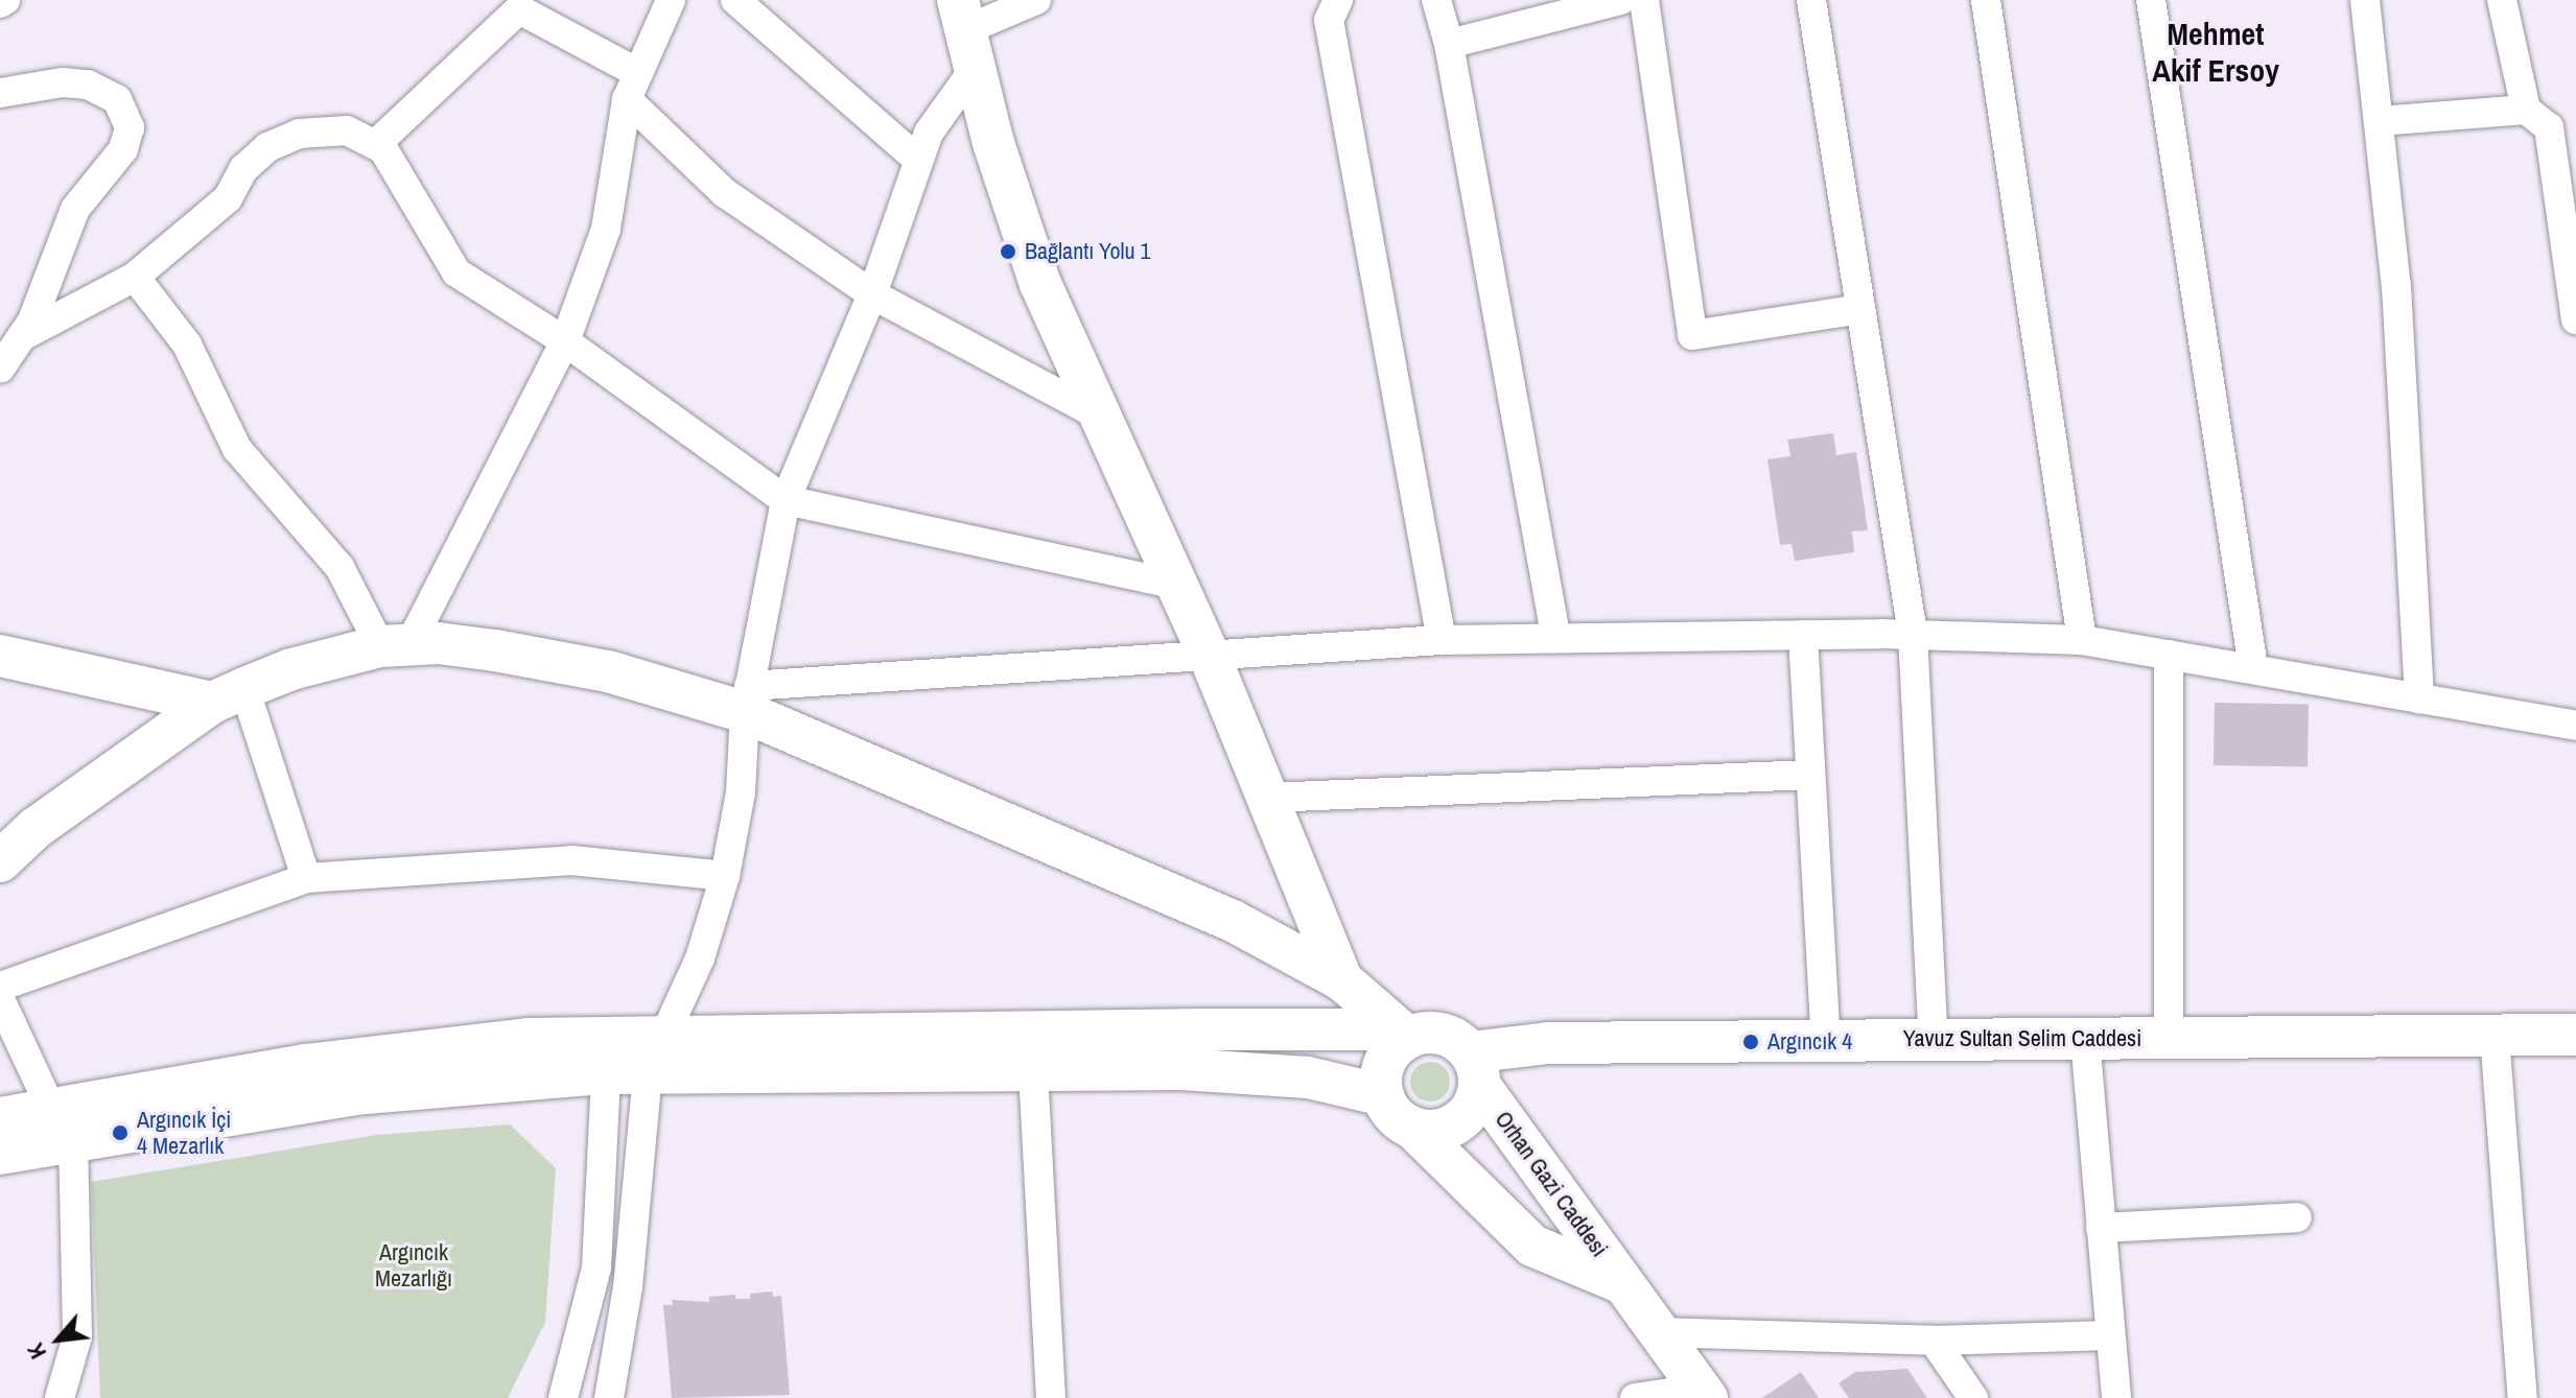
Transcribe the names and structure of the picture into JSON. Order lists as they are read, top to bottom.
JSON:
{
  "streets": {
    "street": ["Yavuz Sultan Selim Caddesi", "Orhan Gazi Caddesi"]
  },
  "crossings": [
    ["Yavuz Sultan Selim Caddesi", "Orhan Gazi Caddesi"]
  ],
  "districts": ["Mehmet Akif Ersoy"],
  "parks": ["Argıncık Mezarlığı"],
  "places": ["Bağlantı Yolu 1", "Argıncık 4", "Argıncık İçi 4 Mezarlık"],
  "north": "bottom left"
}
